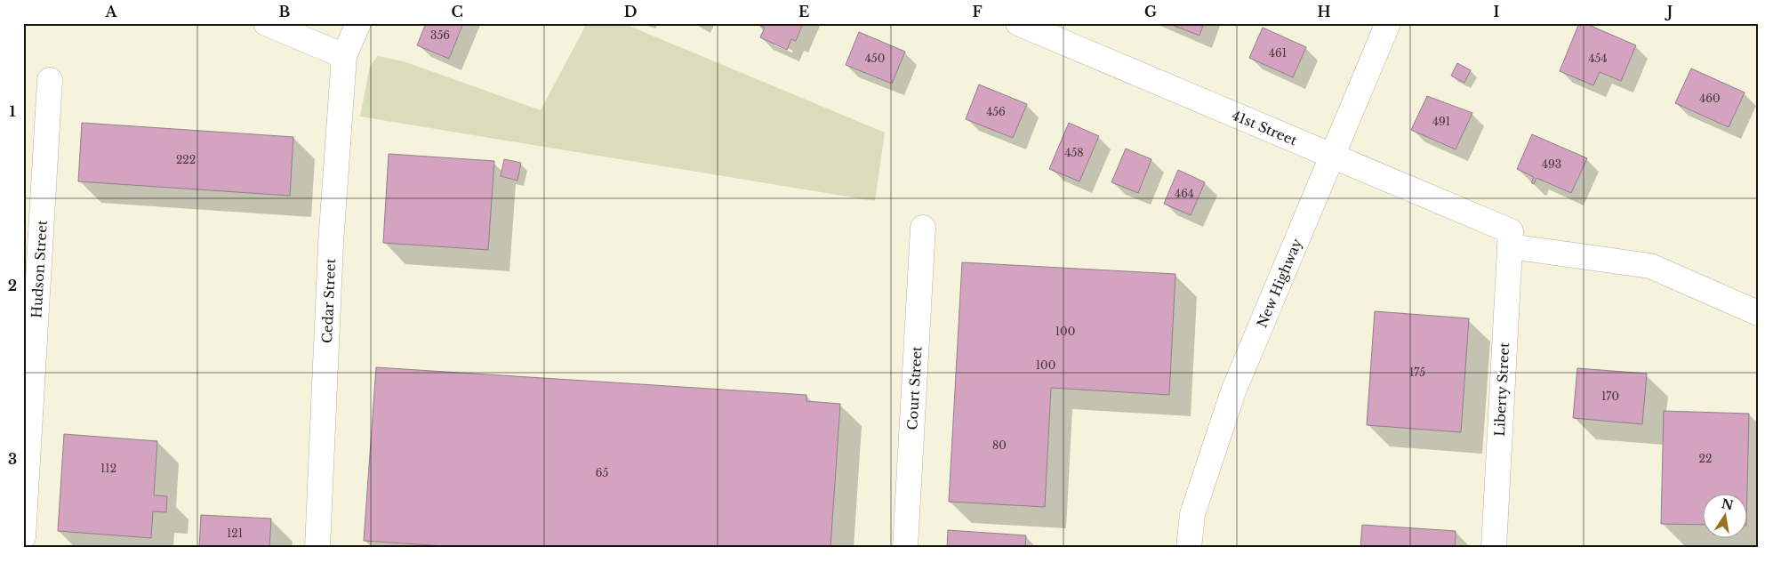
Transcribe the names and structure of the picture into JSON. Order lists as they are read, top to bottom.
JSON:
{
  "streets": {
    "street": [
      "41st Street",
      "Hudson Street",
      "New Highway",
      "Cedar Street",
      "Court Street",
      "Liberty Street"
    ]
  },
  "crossings": [
    ["41st Street", "New Highway"],
    ["41st Street", "Liberty Street"]
  ],
  "house_numbers": [
    "356",
    "461",
    "450",
    "454",
    "460",
    "456",
    "491",
    "458",
    "222",
    "493",
    "464",
    "100",
    "100",
    "175",
    "170",
    "80",
    "22",
    "112",
    "65",
    "121"
  ],
  "north": "top",
  "grid": {
    "columns": [
      "A",
      "B",
      "C",
      "D",
      "E",
      "F",
      "G",
      "H",
      "I",
      "J"
    ],
    "rows": ["1", "2", "3"]
  }
}
